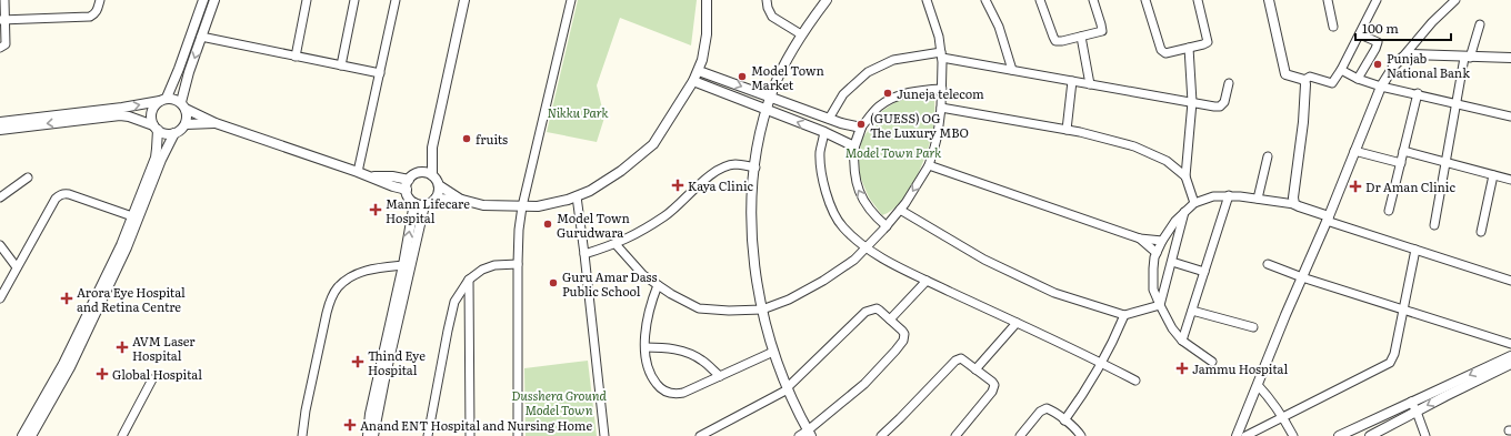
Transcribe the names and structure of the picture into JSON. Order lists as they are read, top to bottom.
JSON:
{
  "parks": ["Nikku Park", "Model Town Park", "Dusshera Ground Model Town"],
  "places": {
    "other": [
      "Punjab National Bank",
      "Model Town Market",
      "Juneja telecom",
      "(GUESS) OG The Luxury MBO",
      "fruits",
      "Model Town Gurudwara",
      "Guru Amar Dass Public School"
    ],
    "health": [
      "Kaya Clinic",
      "Dr Aman Clinic",
      "Mann Lifecare Hospital",
      "Arora Eye Hospital and Retina Centre",
      "AVM Laser Hospital",
      "Thind Eye Hospital",
      "Jammu Hospital",
      "Global Hospital",
      "Anand ENT Hospital and Nursing Home"
    ]
  },
  "scale_bar": "100 m"
}
